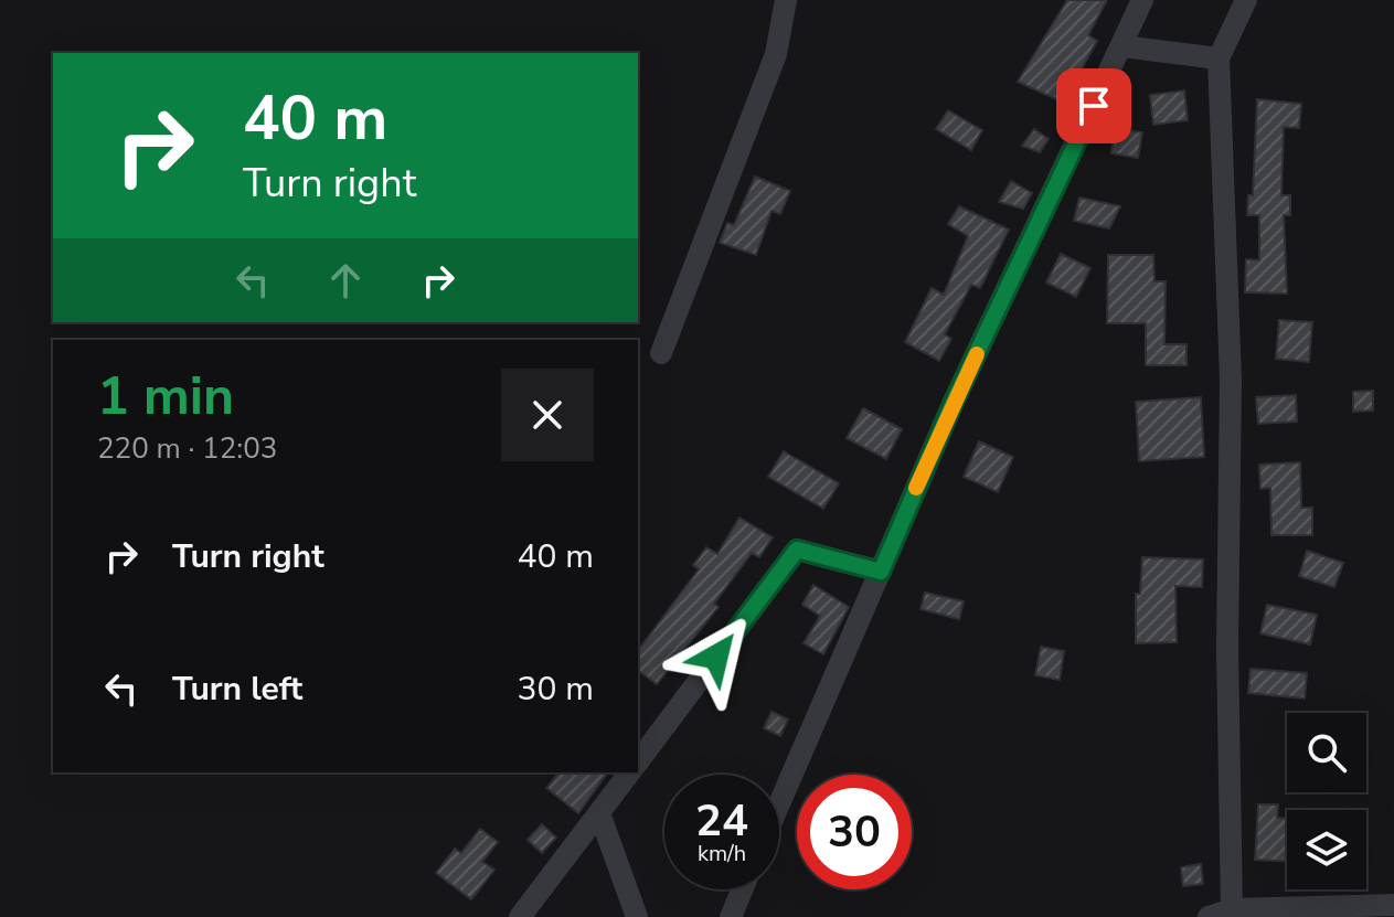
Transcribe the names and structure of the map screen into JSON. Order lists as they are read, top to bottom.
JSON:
{
  "page": {
    "turn": ["40 m", "Turn right"],
    "heading": ["1 min", "220 m · 12:03"],
    "list": [
      {
        "name": "Turn right",
        "value": "40 m"
      },
      {
        "name": "Turn left",
        "value": "30 m"
      }
    ],
    "speed": "24 km/h",
    "limit": "30"
  }
}
